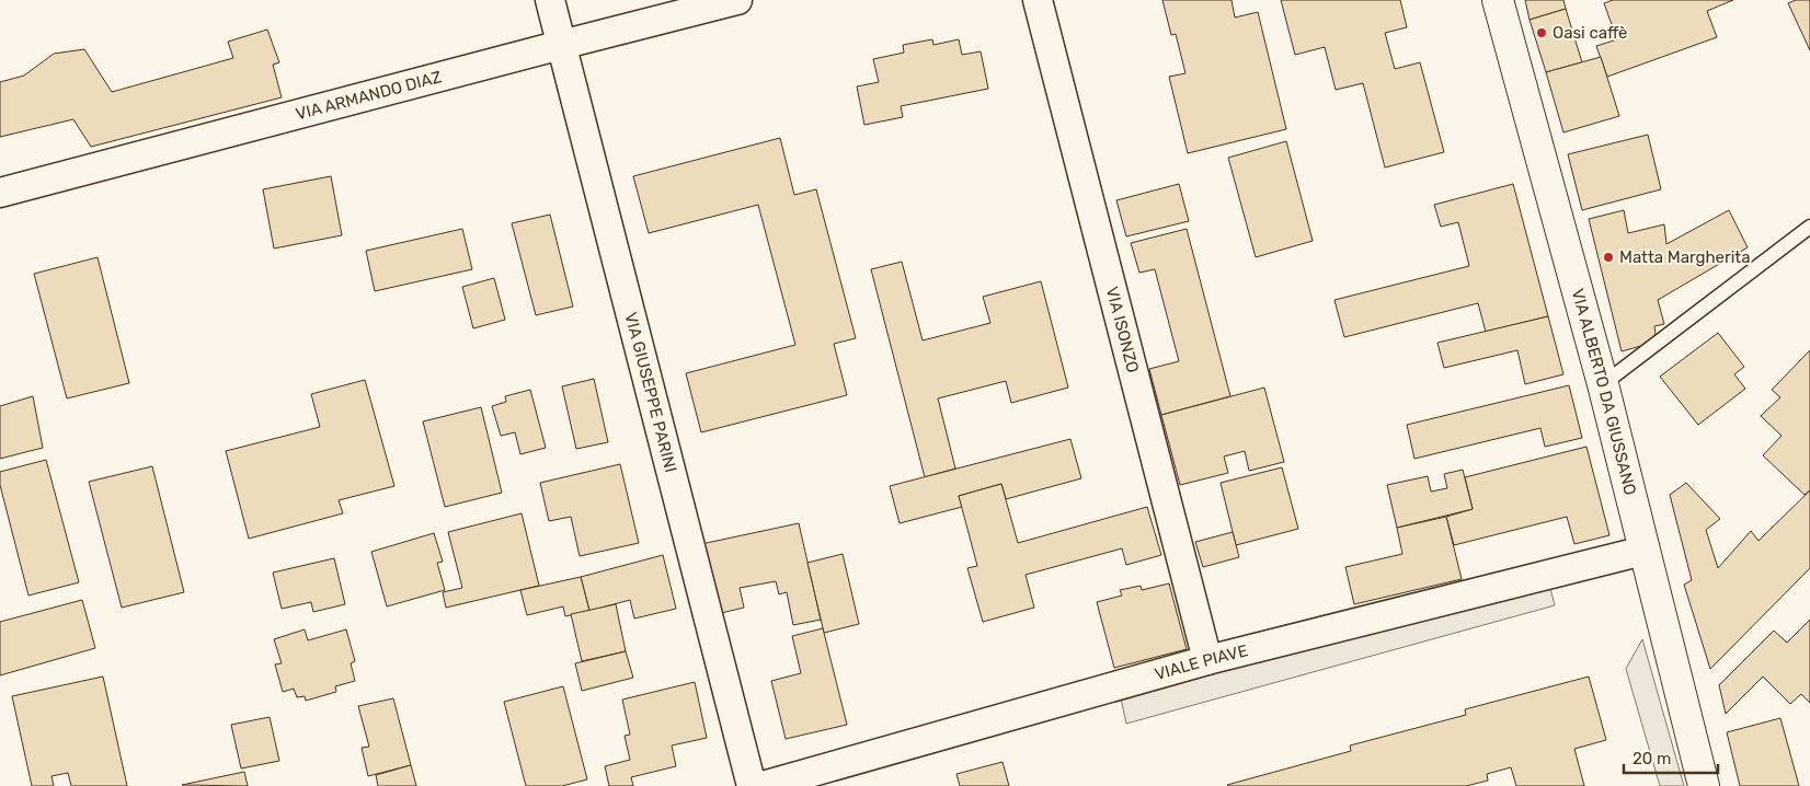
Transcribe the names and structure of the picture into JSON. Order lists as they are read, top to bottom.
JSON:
{
  "streets": {
    "street": [
      "VIA ARMANDO DIAZ",
      "VIA ISONZO",
      "VIA ALBERTO DA GIUSSANO",
      "VIA GIUSEPPE PARINI",
      "VIALE PIAVE"
    ]
  },
  "crossings": [
    ["VIA ARMANDO DIAZ", "VIA GIUSEPPE PARINI"],
    ["VIA ISONZO", "VIALE PIAVE"],
    ["VIA ALBERTO DA GIUSSANO", "VIALE PIAVE"]
  ],
  "places": ["Oasi caffè", "Matta Margherita"],
  "scale_bar": "20 m"
}
